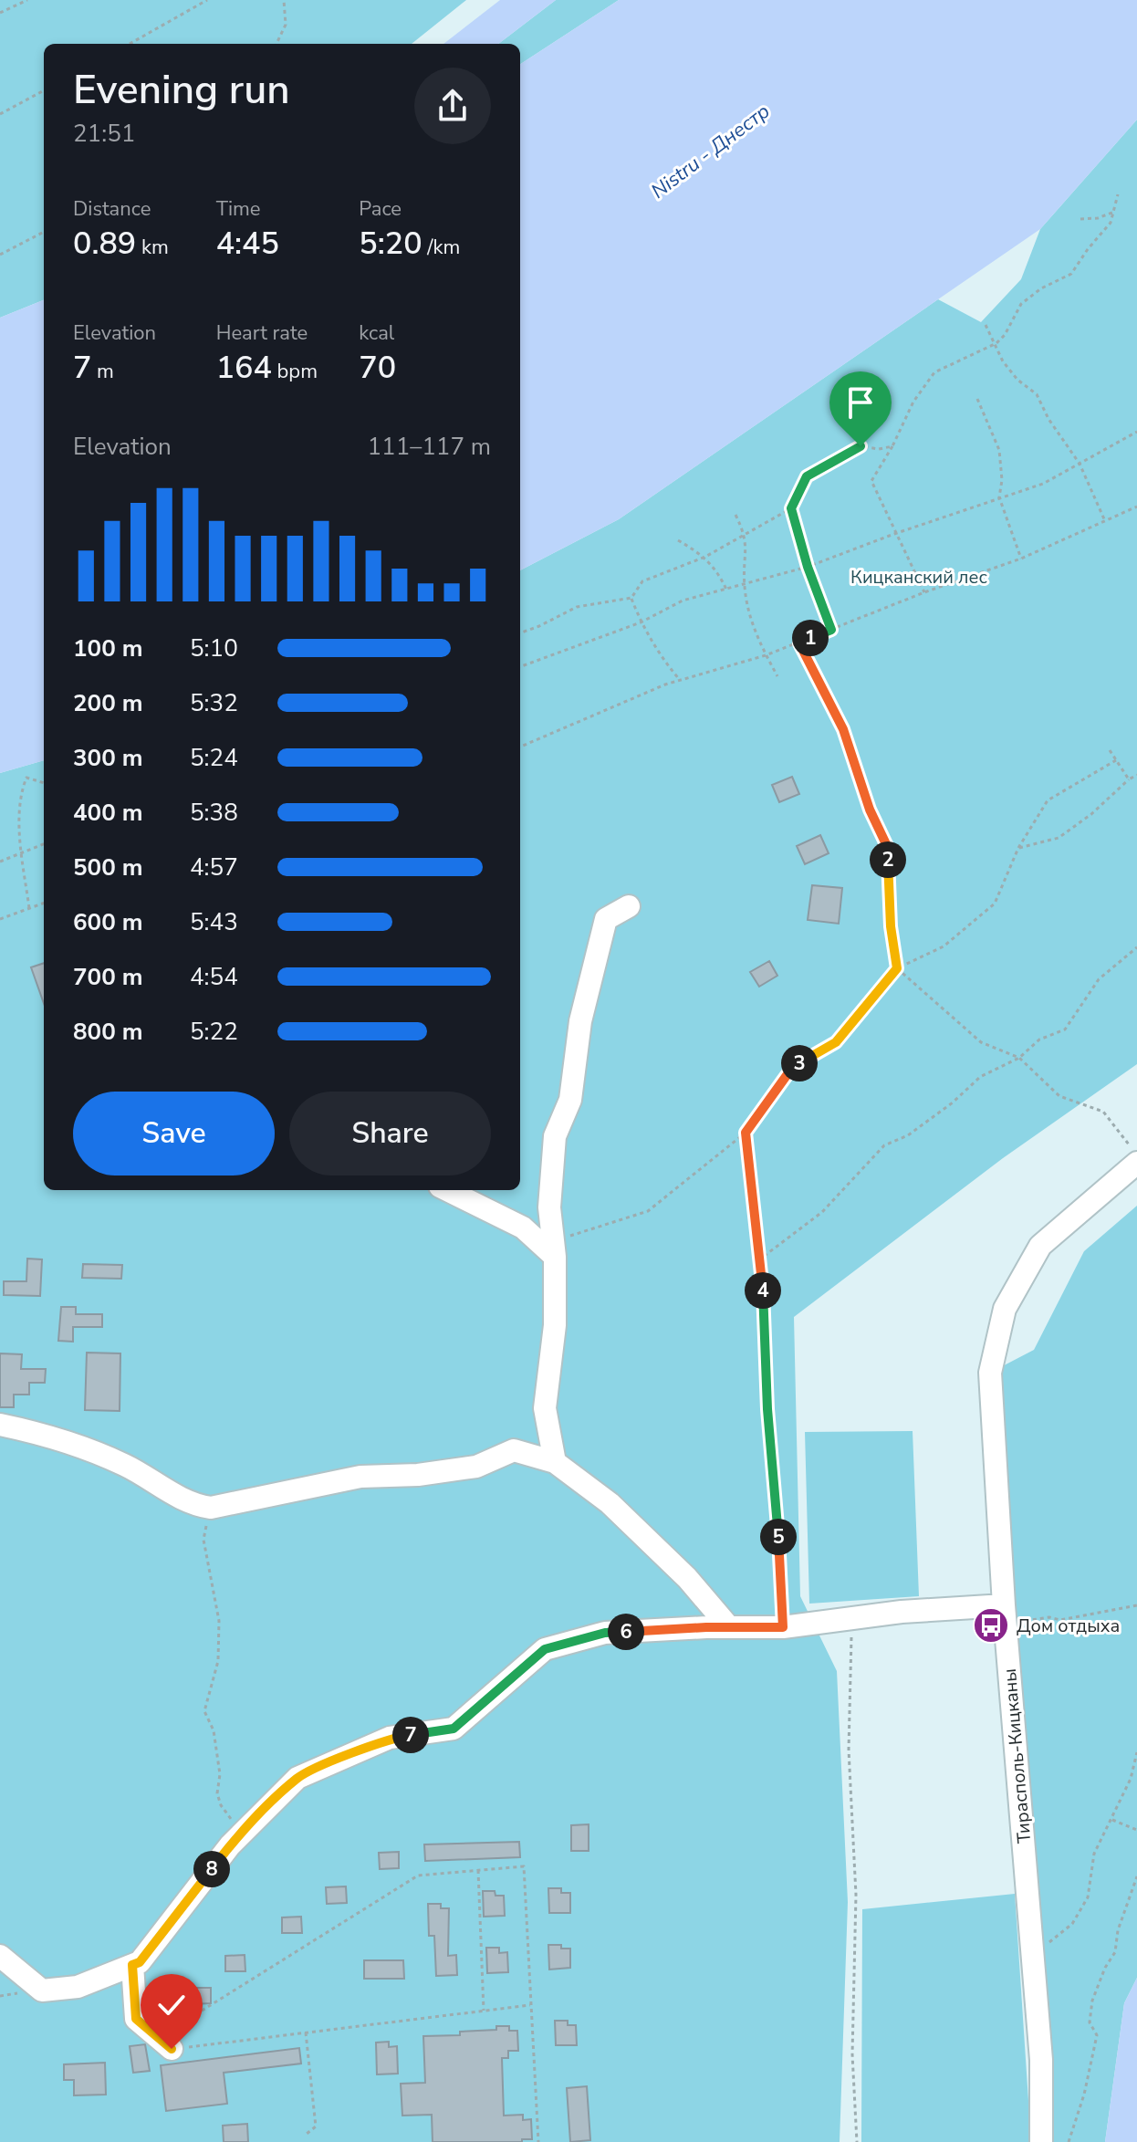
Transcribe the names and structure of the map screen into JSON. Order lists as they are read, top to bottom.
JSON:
{
  "streets": {
    "street": ["Тирасполь-Кицканы"]
  },
  "water": ["Nistru - Днестр"],
  "parks": ["Кицканский лес"],
  "places": {
    "bus stop": ["Дом отдыха"]
  },
  "page": {
    "heading": ["Evening run", "21:51"],
    "stats": [
      ["Distance", "0.89 km"],
      ["Time", "4:45"],
      ["Pace", "5:20 /km"],
      ["Elevation", "7 m"],
      ["Heart rate", "164 bpm"],
      ["kcal", "70"]
    ],
    "chart": ["Elevation", "111–117 m"],
    "pins": [
      "1",
      "2",
      "3",
      "4",
      "5",
      "6",
      "7",
      "8"
    ],
    "list": [
      {
        "name": "100 m",
        "note": "5:10"
      },
      {
        "name": "200 m",
        "note": "5:32"
      },
      {
        "name": "300 m",
        "note": "5:24"
      },
      {
        "name": "400 m",
        "note": "5:38"
      },
      {
        "name": "500 m",
        "note": "4:57"
      },
      {
        "name": "600 m",
        "note": "5:43"
      },
      {
        "name": "700 m",
        "note": "4:54"
      },
      {
        "name": "800 m",
        "note": "5:22"
      }
    ],
    "buttons": ["Save", "Share"]
  }
}
